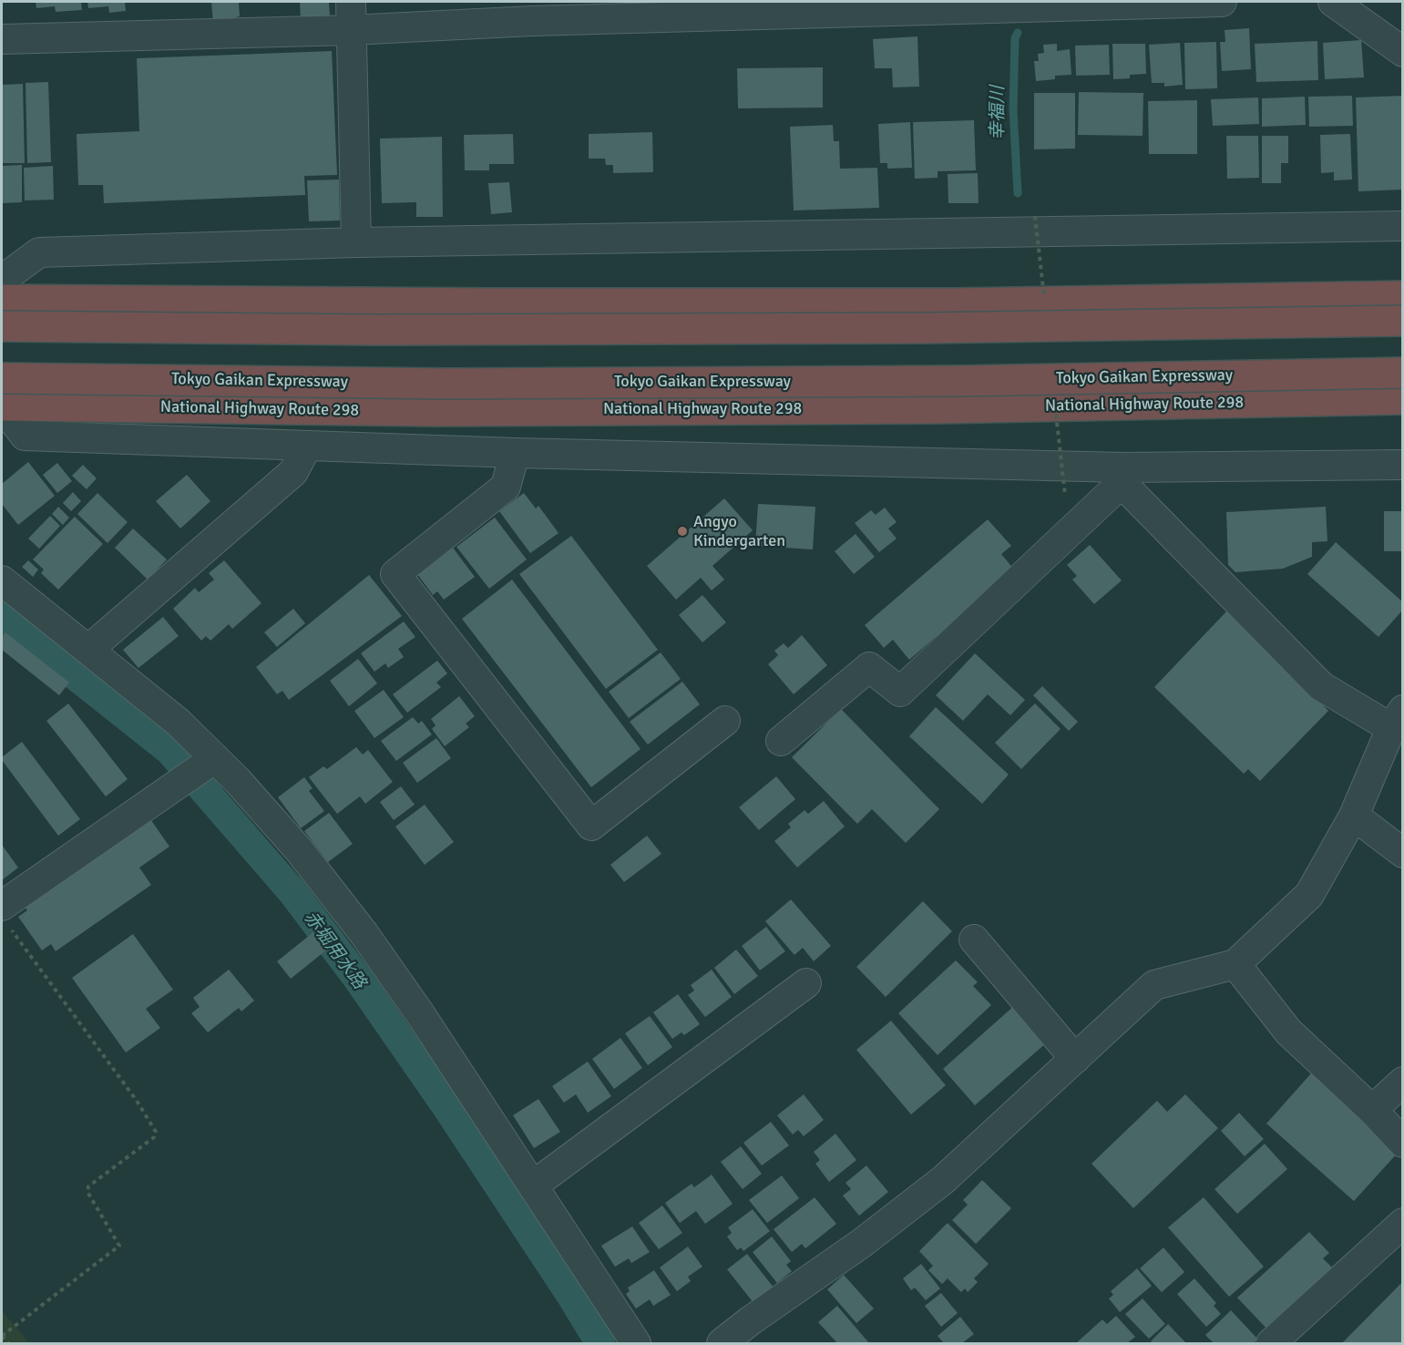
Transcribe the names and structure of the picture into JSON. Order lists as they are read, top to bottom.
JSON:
{
  "streets": {
    "highway": ["Tokyo Gaikan Expressway", "National Highway Route 298"]
  },
  "crossings": [
    ["Tokyo Gaikan Expressway", "National Highway Route 298"]
  ],
  "water": ["幸福川", "赤堀用水路"],
  "places": ["Angyo Kindergarten"]
}
